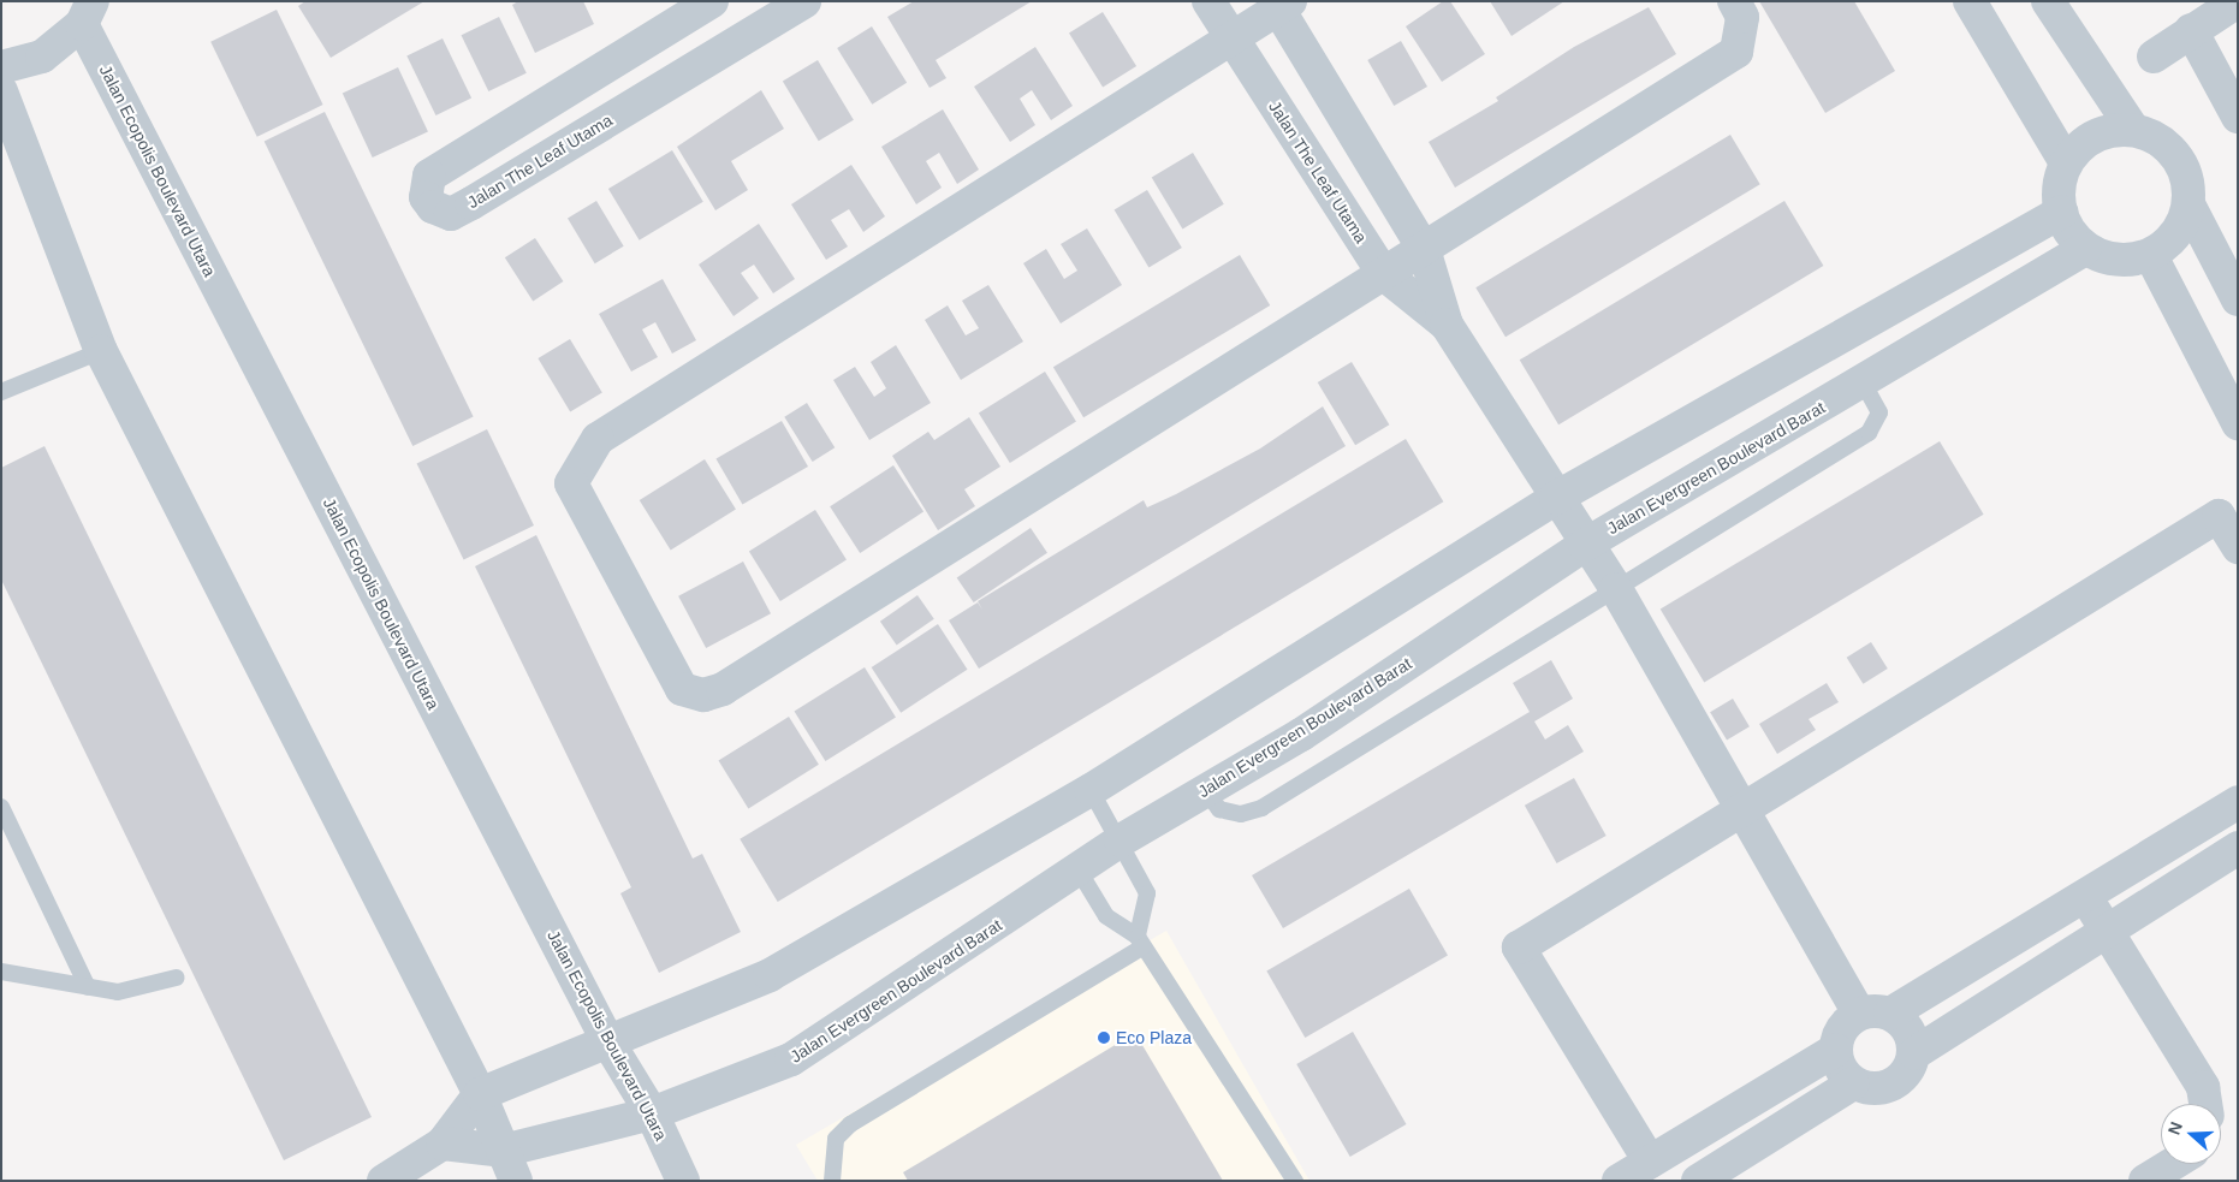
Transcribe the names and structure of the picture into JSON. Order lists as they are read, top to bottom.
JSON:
{
  "streets": {
    "street": ["Jalan The Leaf Utama", "Jalan Ecopolis Boulevard Utara", "Jalan Evergreen Boulevard Barat"]
  },
  "crossings": [
    ["Jalan The Leaf Utama", "Jalan Evergreen Boulevard Barat"],
    ["Jalan Ecopolis Boulevard Utara", "Jalan Evergreen Boulevard Barat"]
  ],
  "places": ["Eco Plaza"],
  "north": "left"
}
